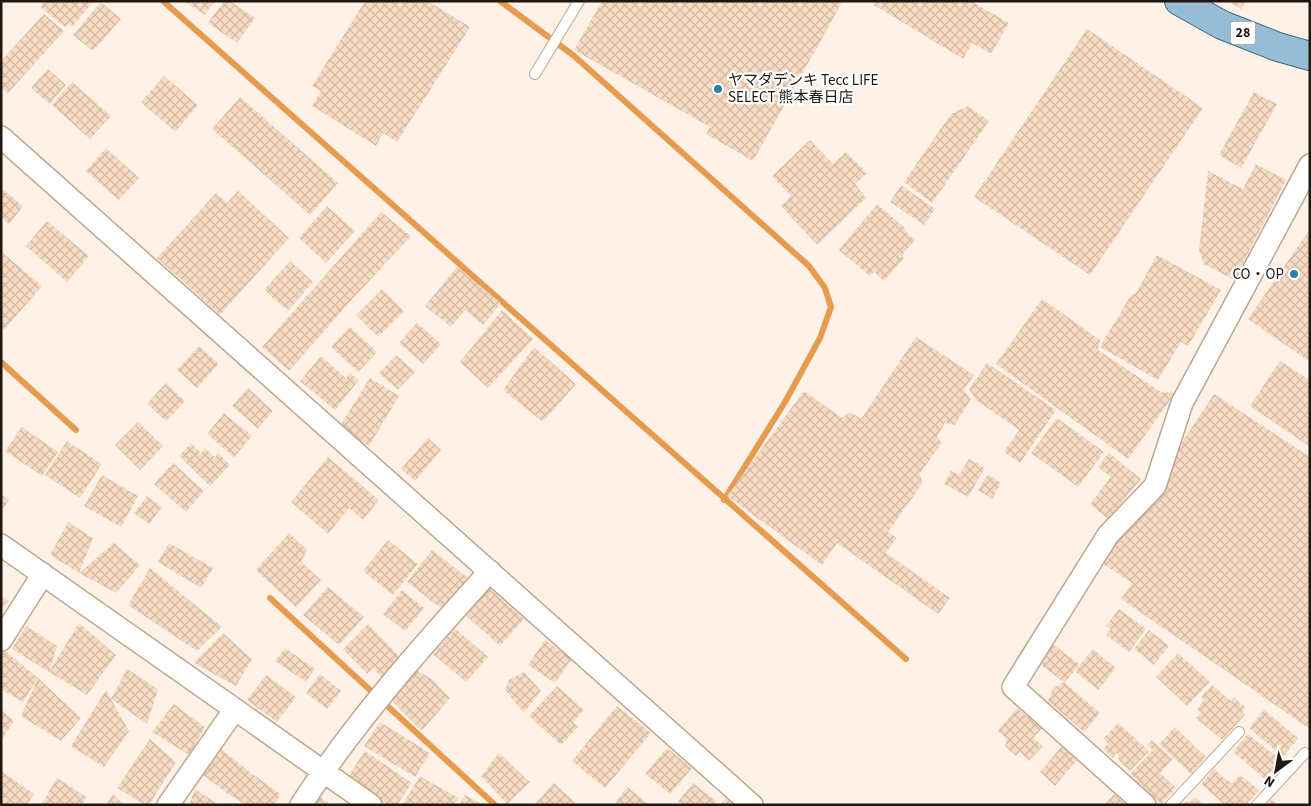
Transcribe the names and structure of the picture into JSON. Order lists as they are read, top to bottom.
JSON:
{
  "streets": {
    "main road": ["28"]
  },
  "places": ["ヤマダデンキ Tecc LIFE SELECT 熊本春日店", "CO・OP"],
  "north": "bottom left"
}
